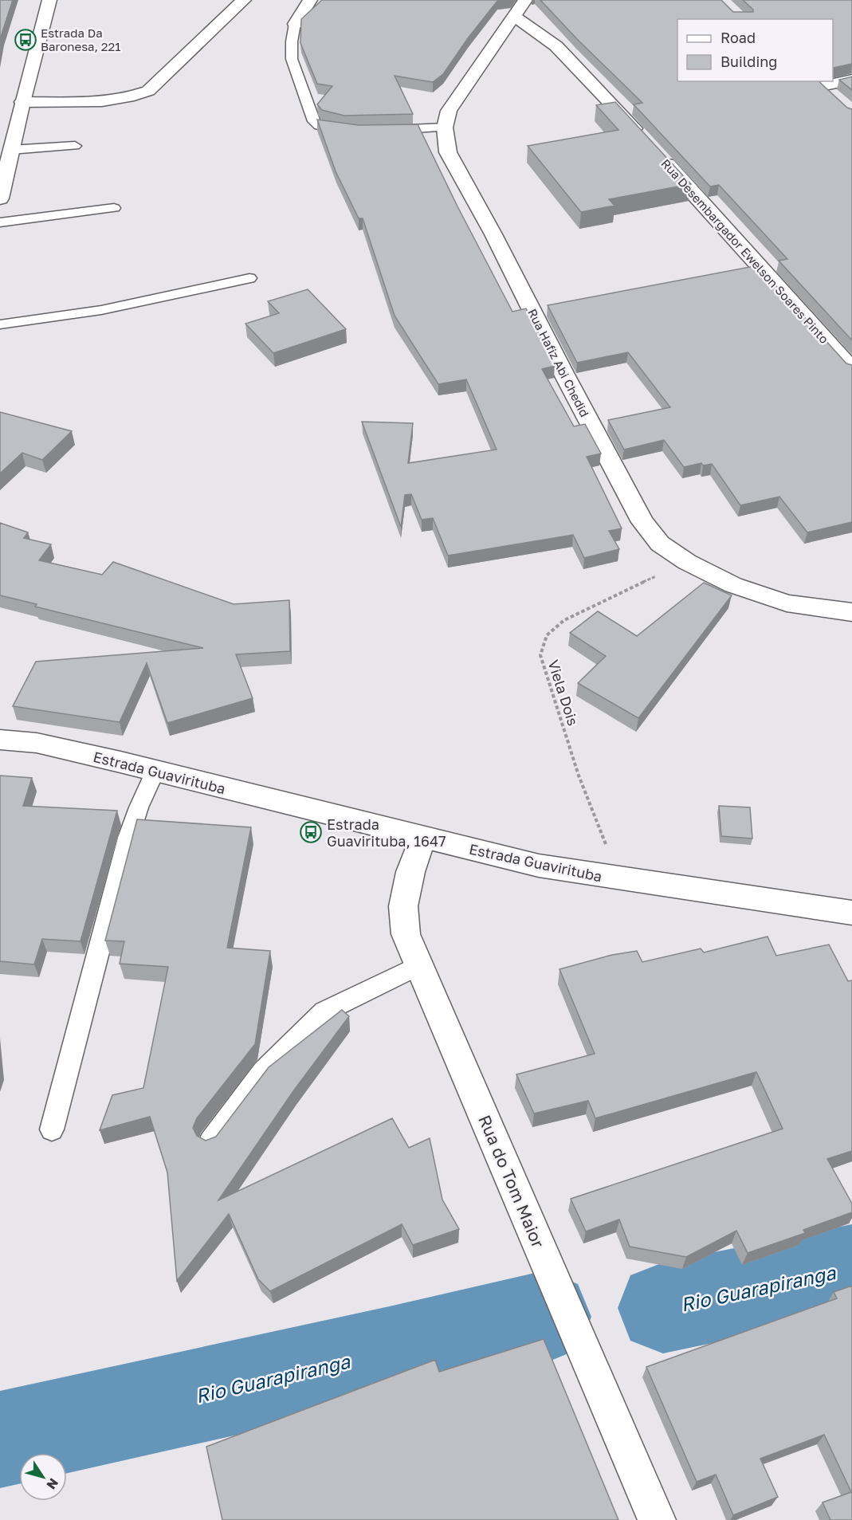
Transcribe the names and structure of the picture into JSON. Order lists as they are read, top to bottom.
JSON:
{
  "streets": {
    "street": [
      "Rua Desembargador Ewelson Soares Pinto",
      "Rua Hafiz Abi Chedid",
      "Estrada Guavirituba",
      "Rua do Tom Maior"
    ],
    "path": ["Viela Dois"]
  },
  "crossings": [
    ["Rua Hafiz Abi Chedid", "Viela Dois"],
    ["Viela Dois", "Estrada Guavirituba"],
    ["Estrada Guavirituba", "Rua do Tom Maior"]
  ],
  "water": ["Rio Guarapiranga"],
  "places": {
    "bus stop": ["Estrada Da Baronesa, 221", "Estrada Guavirituba, 1647"]
  },
  "legend": ["Road", "Building"],
  "north": "bottom right"
}
